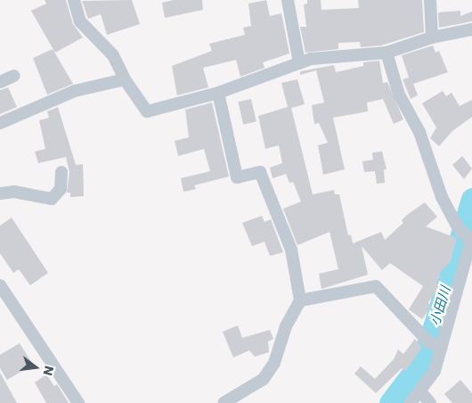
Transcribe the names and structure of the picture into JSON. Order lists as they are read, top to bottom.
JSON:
{
  "water": ["小田川"],
  "north": "right"
}
